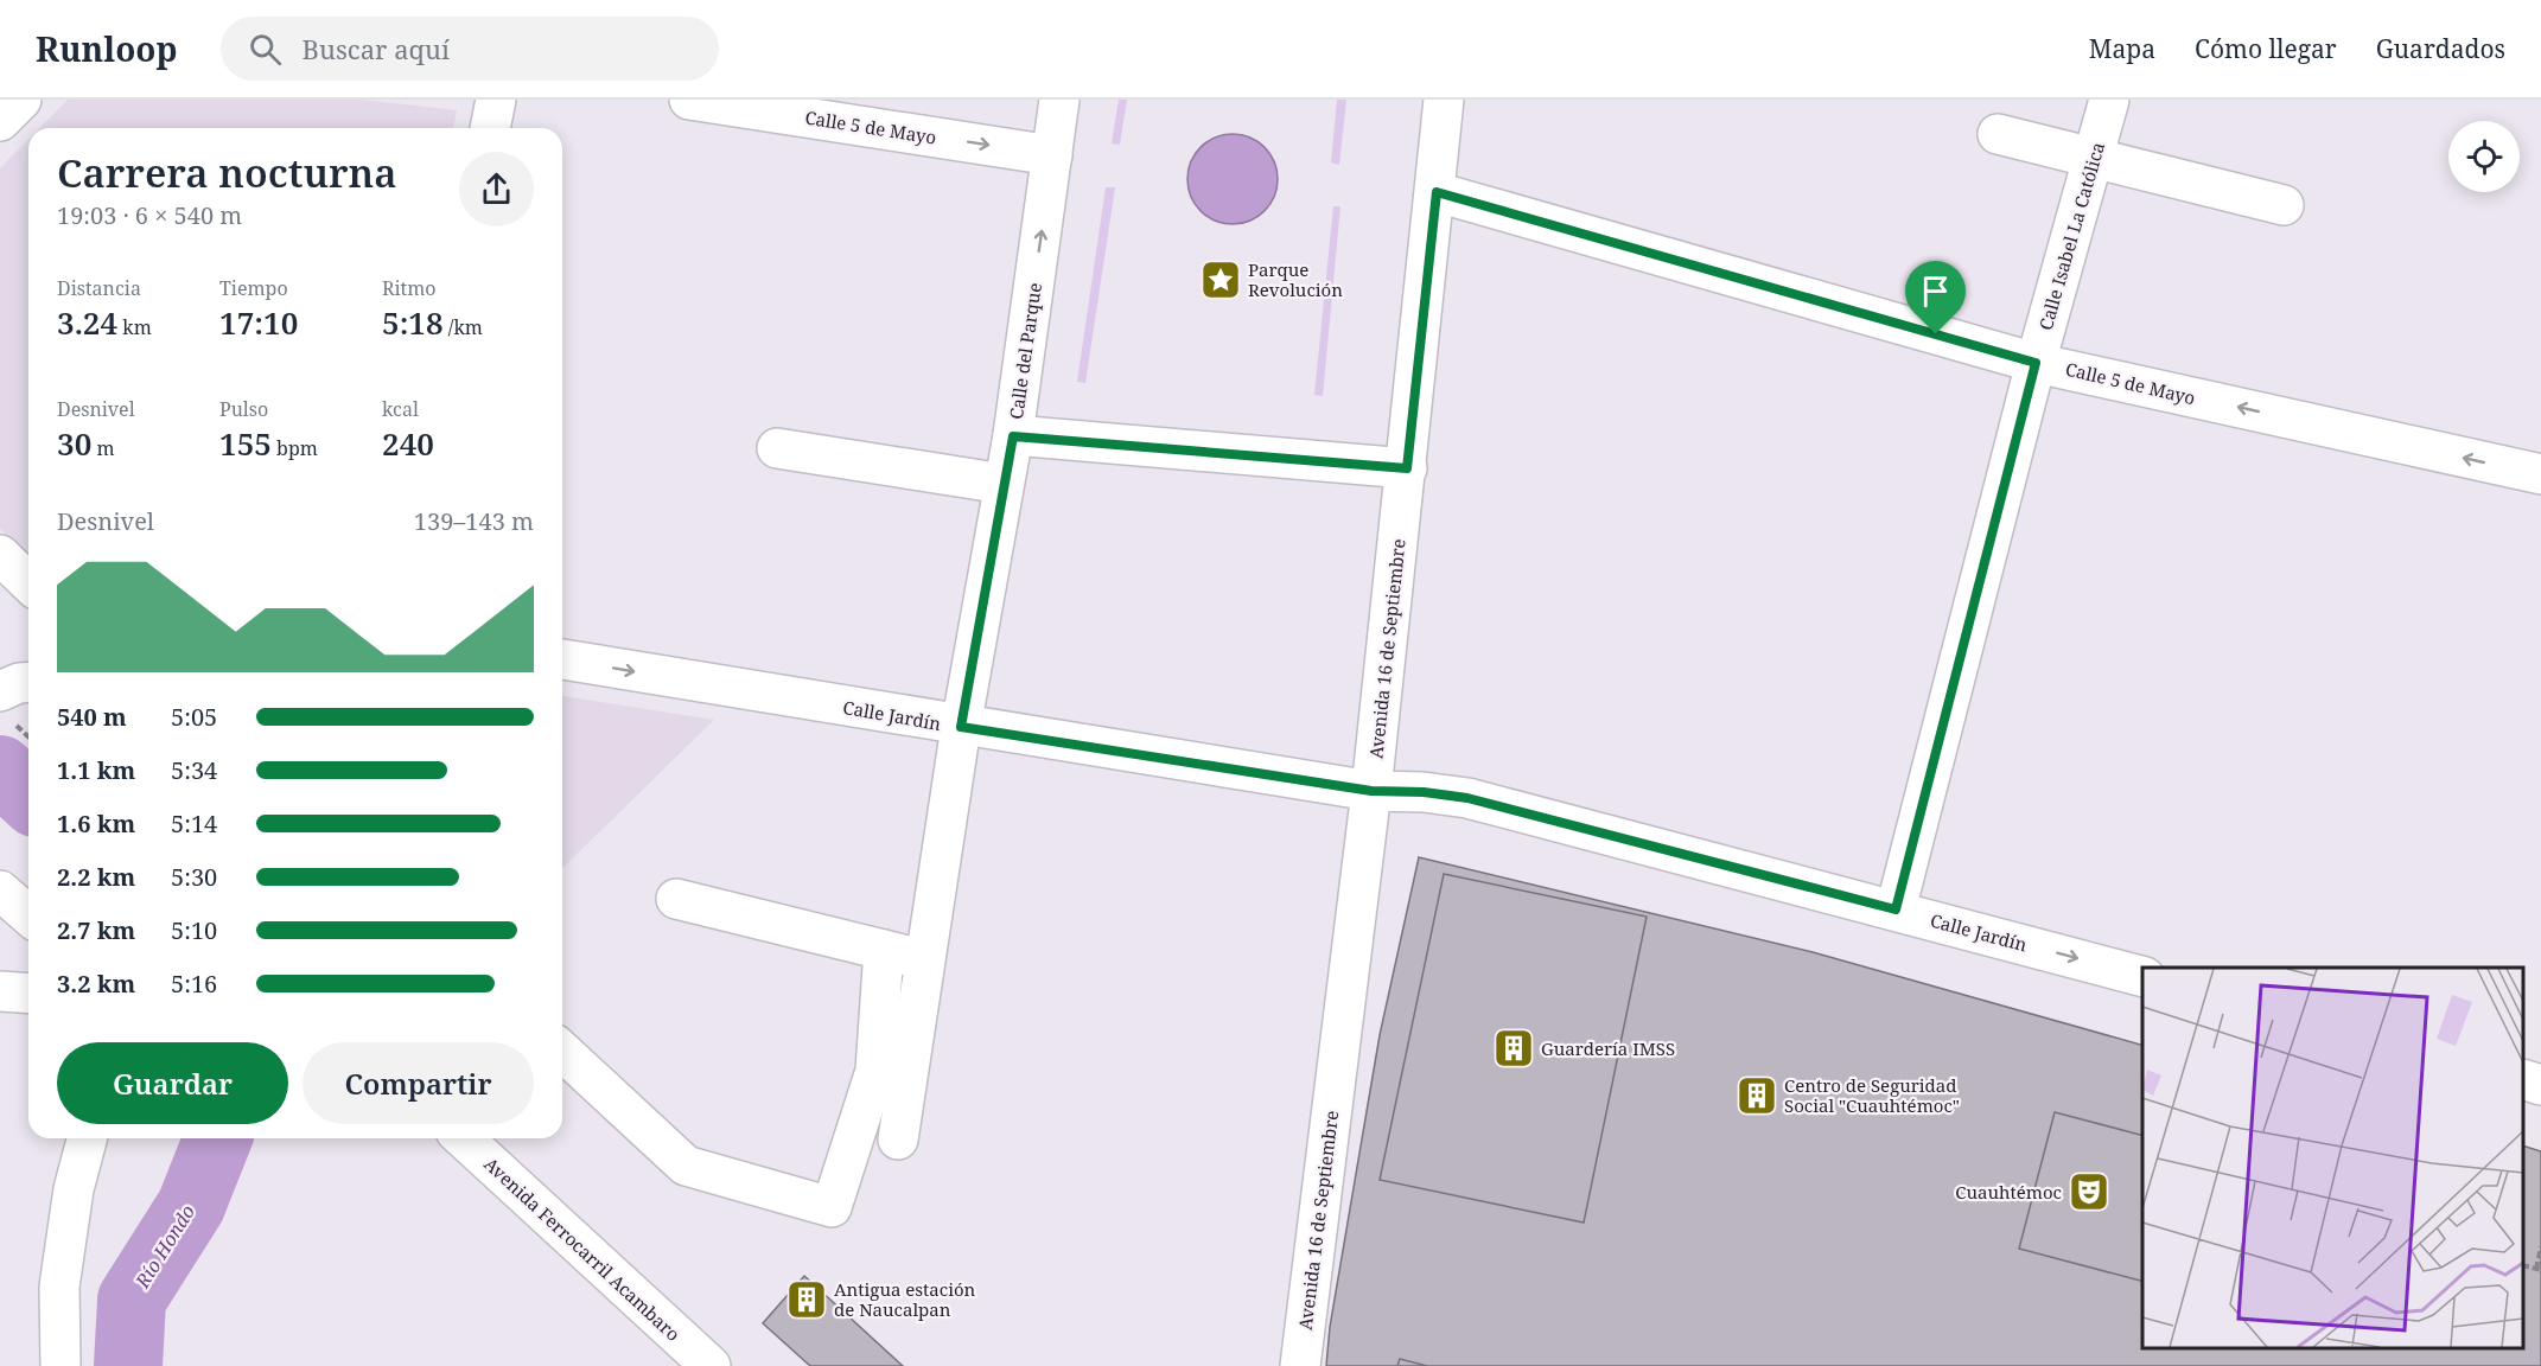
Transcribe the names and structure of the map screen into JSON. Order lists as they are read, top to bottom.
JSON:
{
  "streets": {
    "street": [
      "Calle 5 de Mayo",
      "Calle Isabel La Católica",
      "Calle del Parque",
      "Avenida 16 de Septiembre",
      "Calle Jardín",
      "Avenida Ferrocarril Acambaro"
    ]
  },
  "crossings": [
    ["Calle 5 de Mayo", "Calle Isabel La Católica"],
    ["Calle 5 de Mayo", "Calle del Parque"],
    ["Calle 5 de Mayo", "Avenida 16 de Septiembre"],
    ["Calle Isabel La Católica", "Calle Jardín"],
    ["Calle del Parque", "Calle Jardín"],
    ["Avenida 16 de Septiembre", "Calle Jardín"]
  ],
  "water": ["Río Hondo"],
  "places": {
    "place": ["Parque Revolución"],
    "building": ["Guardería IMSS", "Centro de Seguridad Social \"Cuauhtémoc\"", "Antigua estación de Naucalpan"],
    "theatre": ["Cuauhtémoc"]
  },
  "page": {
    "header": "Runloop",
    "search": "Buscar aquí",
    "nav": ["Mapa", "Cómo llegar", "Guardados"],
    "heading": ["Carrera nocturna", "19:03 · 6 × 540 m"],
    "stats": [
      ["Distancia", "3.24 km"],
      ["Tiempo", "17:10"],
      ["Ritmo", "5:18 /km"],
      ["Desnivel", "30 m"],
      ["Pulso", "155 bpm"],
      ["kcal", "240"]
    ],
    "chart": ["Desnivel", "139–143 m"],
    "list": [
      {
        "name": "540 m",
        "note": "5:05"
      },
      {
        "name": "1.1 km",
        "note": "5:34"
      },
      {
        "name": "1.6 km",
        "note": "5:14"
      },
      {
        "name": "2.2 km",
        "note": "5:30"
      },
      {
        "name": "2.7 km",
        "note": "5:10"
      },
      {
        "name": "3.2 km",
        "note": "5:16"
      }
    ],
    "buttons": ["Guardar", "Compartir"]
  }
}
